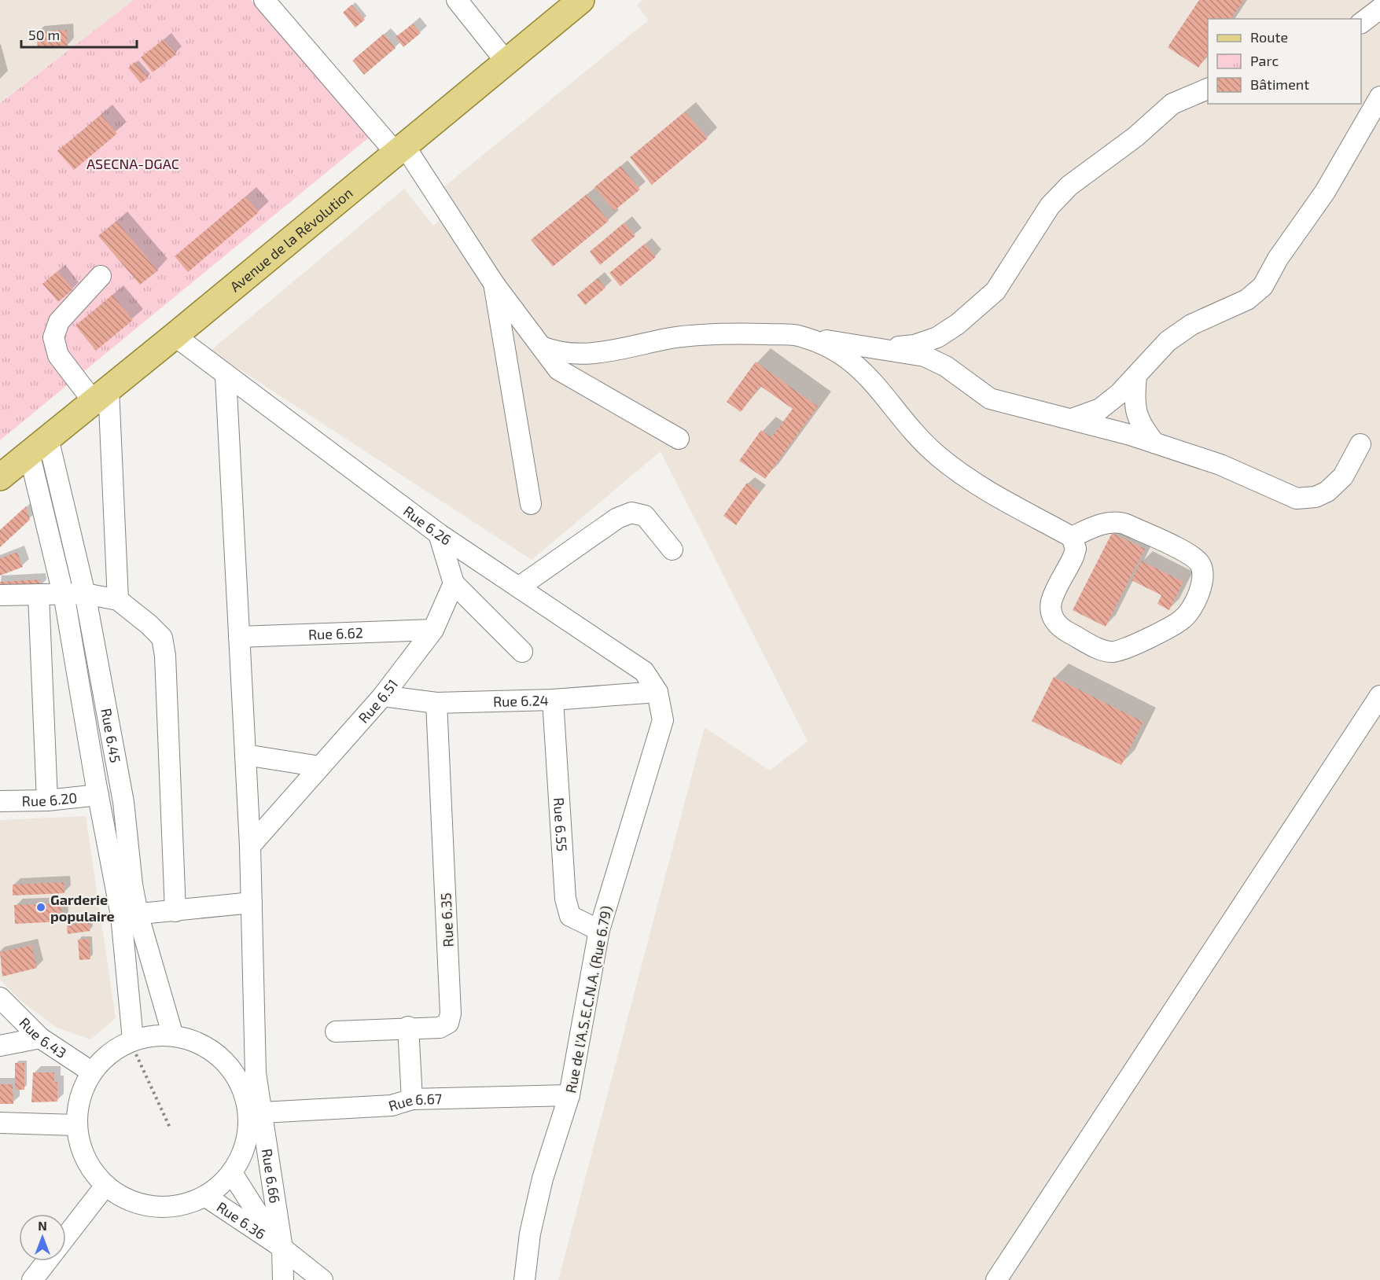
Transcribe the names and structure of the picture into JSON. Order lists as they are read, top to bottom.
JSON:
{
  "streets": {
    "main road": ["Avenue de la Révolution"],
    "street": [
      "Rue 6.26",
      "Rue 6.62",
      "Rue 6.51",
      "Rue 6.24",
      "Rue 6.45",
      "Rue 6.20",
      "Rue 6.55",
      "Rue 6.35",
      "Rue de l'A.S.E.C.N.A. (Rue 6.79)",
      "Rue 6.43",
      "Rue 6.67",
      "Rue 6.66",
      "Rue 6.36"
    ]
  },
  "crossings": [
    ["Avenue de la Révolution", "Rue 6.26"],
    ["Avenue de la Révolution", "Rue 6.45"],
    ["Rue 6.26", "Rue 6.24"],
    ["Rue 6.26", "Rue de l'A.S.E.C.N.A. (Rue 6.79)"],
    ["Rue 6.26", "Rue 6.66"],
    ["Rue 6.62", "Rue 6.51"],
    ["Rue 6.62", "Rue 6.66"],
    ["Rue 6.51", "Rue 6.24"],
    ["Rue 6.51", "Rue 6.66"],
    ["Rue 6.24", "Rue 6.55"],
    ["Rue 6.24", "Rue 6.35"],
    ["Rue 6.45", "Rue 6.20"],
    ["Rue 6.55", "Rue de l'A.S.E.C.N.A. (Rue 6.79)"],
    ["Rue de l'A.S.E.C.N.A. (Rue 6.79)", "Rue 6.67"],
    ["Rue 6.67", "Rue 6.66"],
    ["Rue 6.66", "Rue 6.36"]
  ],
  "parks": ["ASECNA-DGAC"],
  "places": ["Garderie populaire"],
  "legend": ["Route", "Parc", "Bâtiment"],
  "scale_bar": "50 m",
  "north": "top"
}
